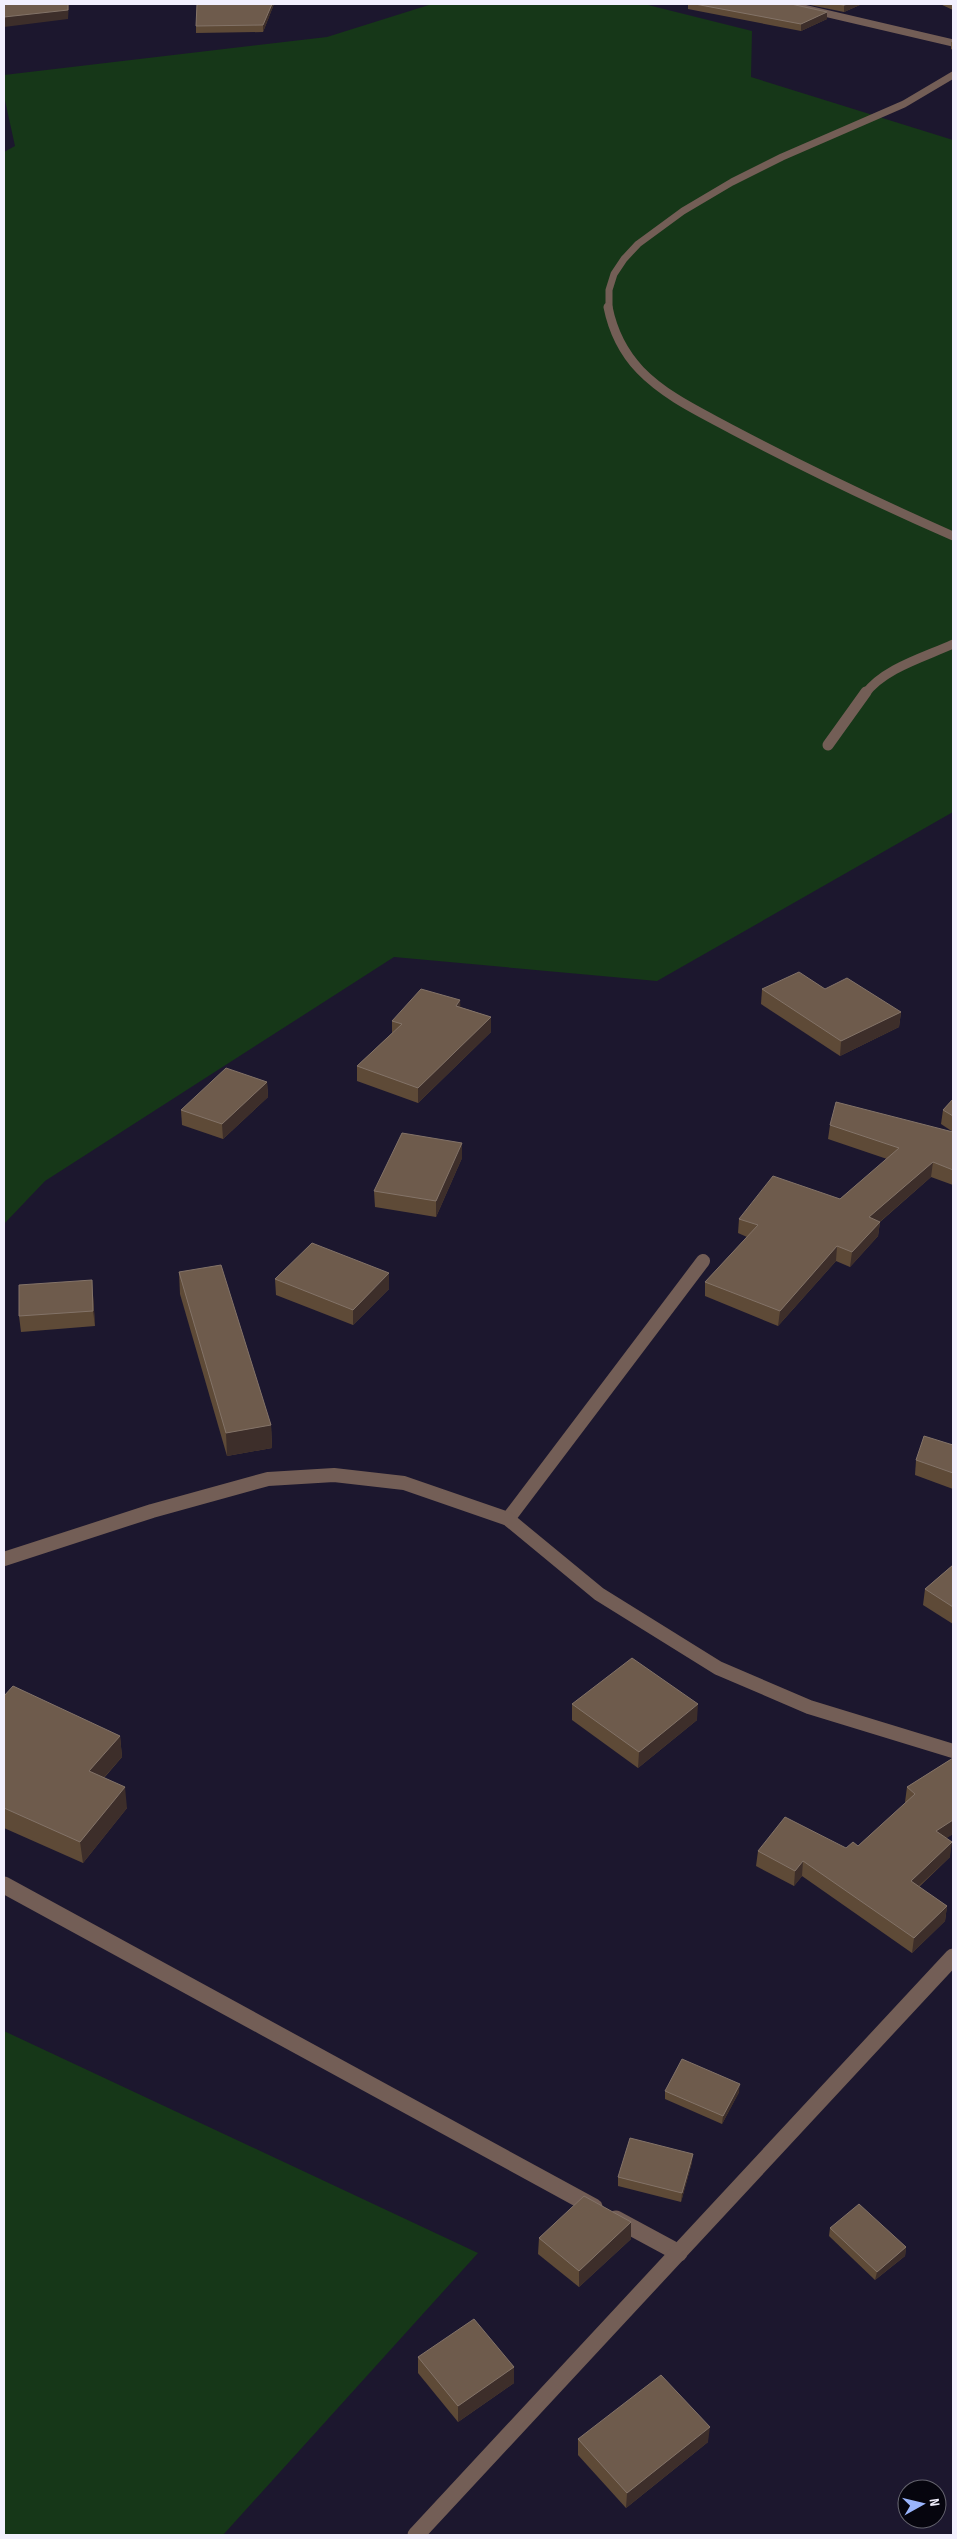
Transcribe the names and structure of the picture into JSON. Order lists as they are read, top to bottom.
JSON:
{
  "north": "right"
}
